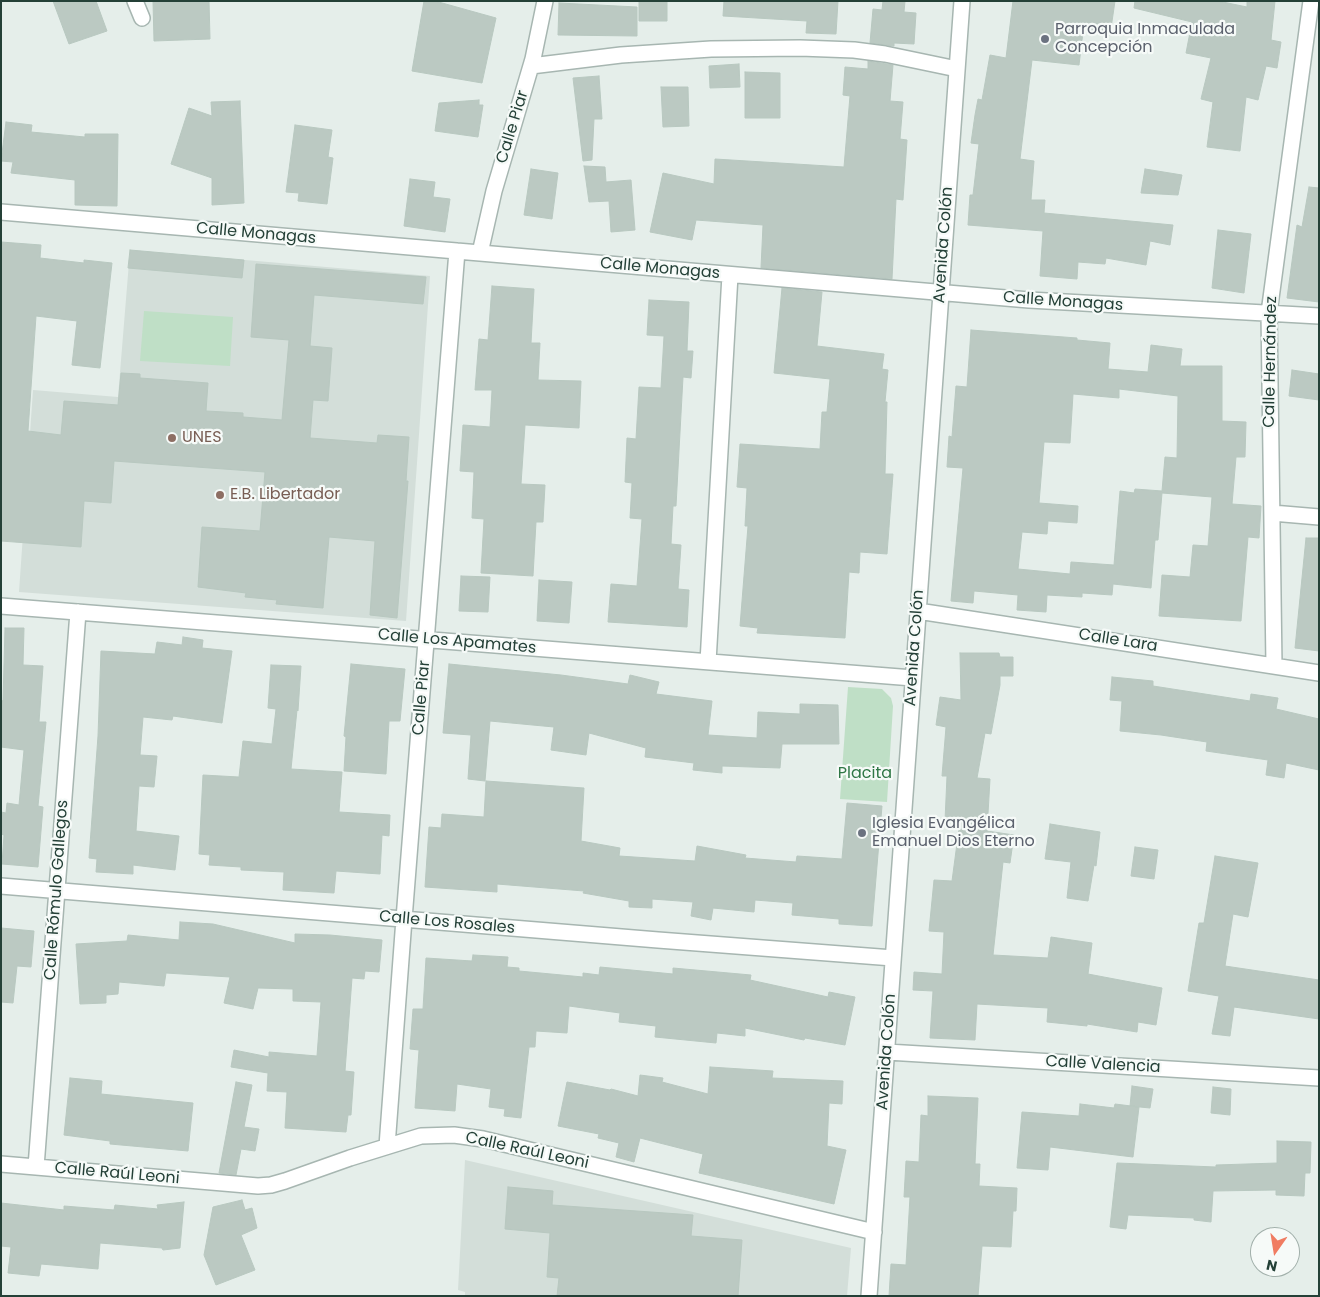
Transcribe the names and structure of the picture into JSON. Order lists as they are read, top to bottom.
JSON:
{
  "streets": {
    "street": [
      "Calle Piar",
      "Calle Monagas",
      "Avenida Colón",
      "Calle Hernández",
      "Calle Lara",
      "Calle Los Apamates",
      "Calle Rómulo Gallegos",
      "Calle Los Rosales",
      "Calle Valencia",
      "Calle Raúl Leoni"
    ]
  },
  "crossings": [
    ["Calle Piar", "Calle Monagas"],
    ["Calle Piar", "Calle Los Apamates"],
    ["Calle Piar", "Calle Los Rosales"],
    ["Calle Piar", "Calle Raúl Leoni"],
    ["Calle Monagas", "Avenida Colón"],
    ["Calle Monagas", "Calle Hernández"],
    ["Avenida Colón", "Calle Lara"],
    ["Avenida Colón", "Calle Los Apamates"],
    ["Avenida Colón", "Calle Los Rosales"],
    ["Avenida Colón", "Calle Valencia"],
    ["Avenida Colón", "Calle Raúl Leoni"],
    ["Calle Hernández", "Calle Lara"],
    ["Calle Los Apamates", "Calle Rómulo Gallegos"],
    ["Calle Rómulo Gallegos", "Calle Los Rosales"],
    ["Calle Rómulo Gallegos", "Calle Raúl Leoni"]
  ],
  "parks": ["Placita"],
  "places": [
    "Parroquia Inmaculada Concepción",
    "UNES",
    "E.B. Libertador",
    "Iglesia Evangélica Emanuel Dios Eterno"
  ],
  "north": "bottom"
}
